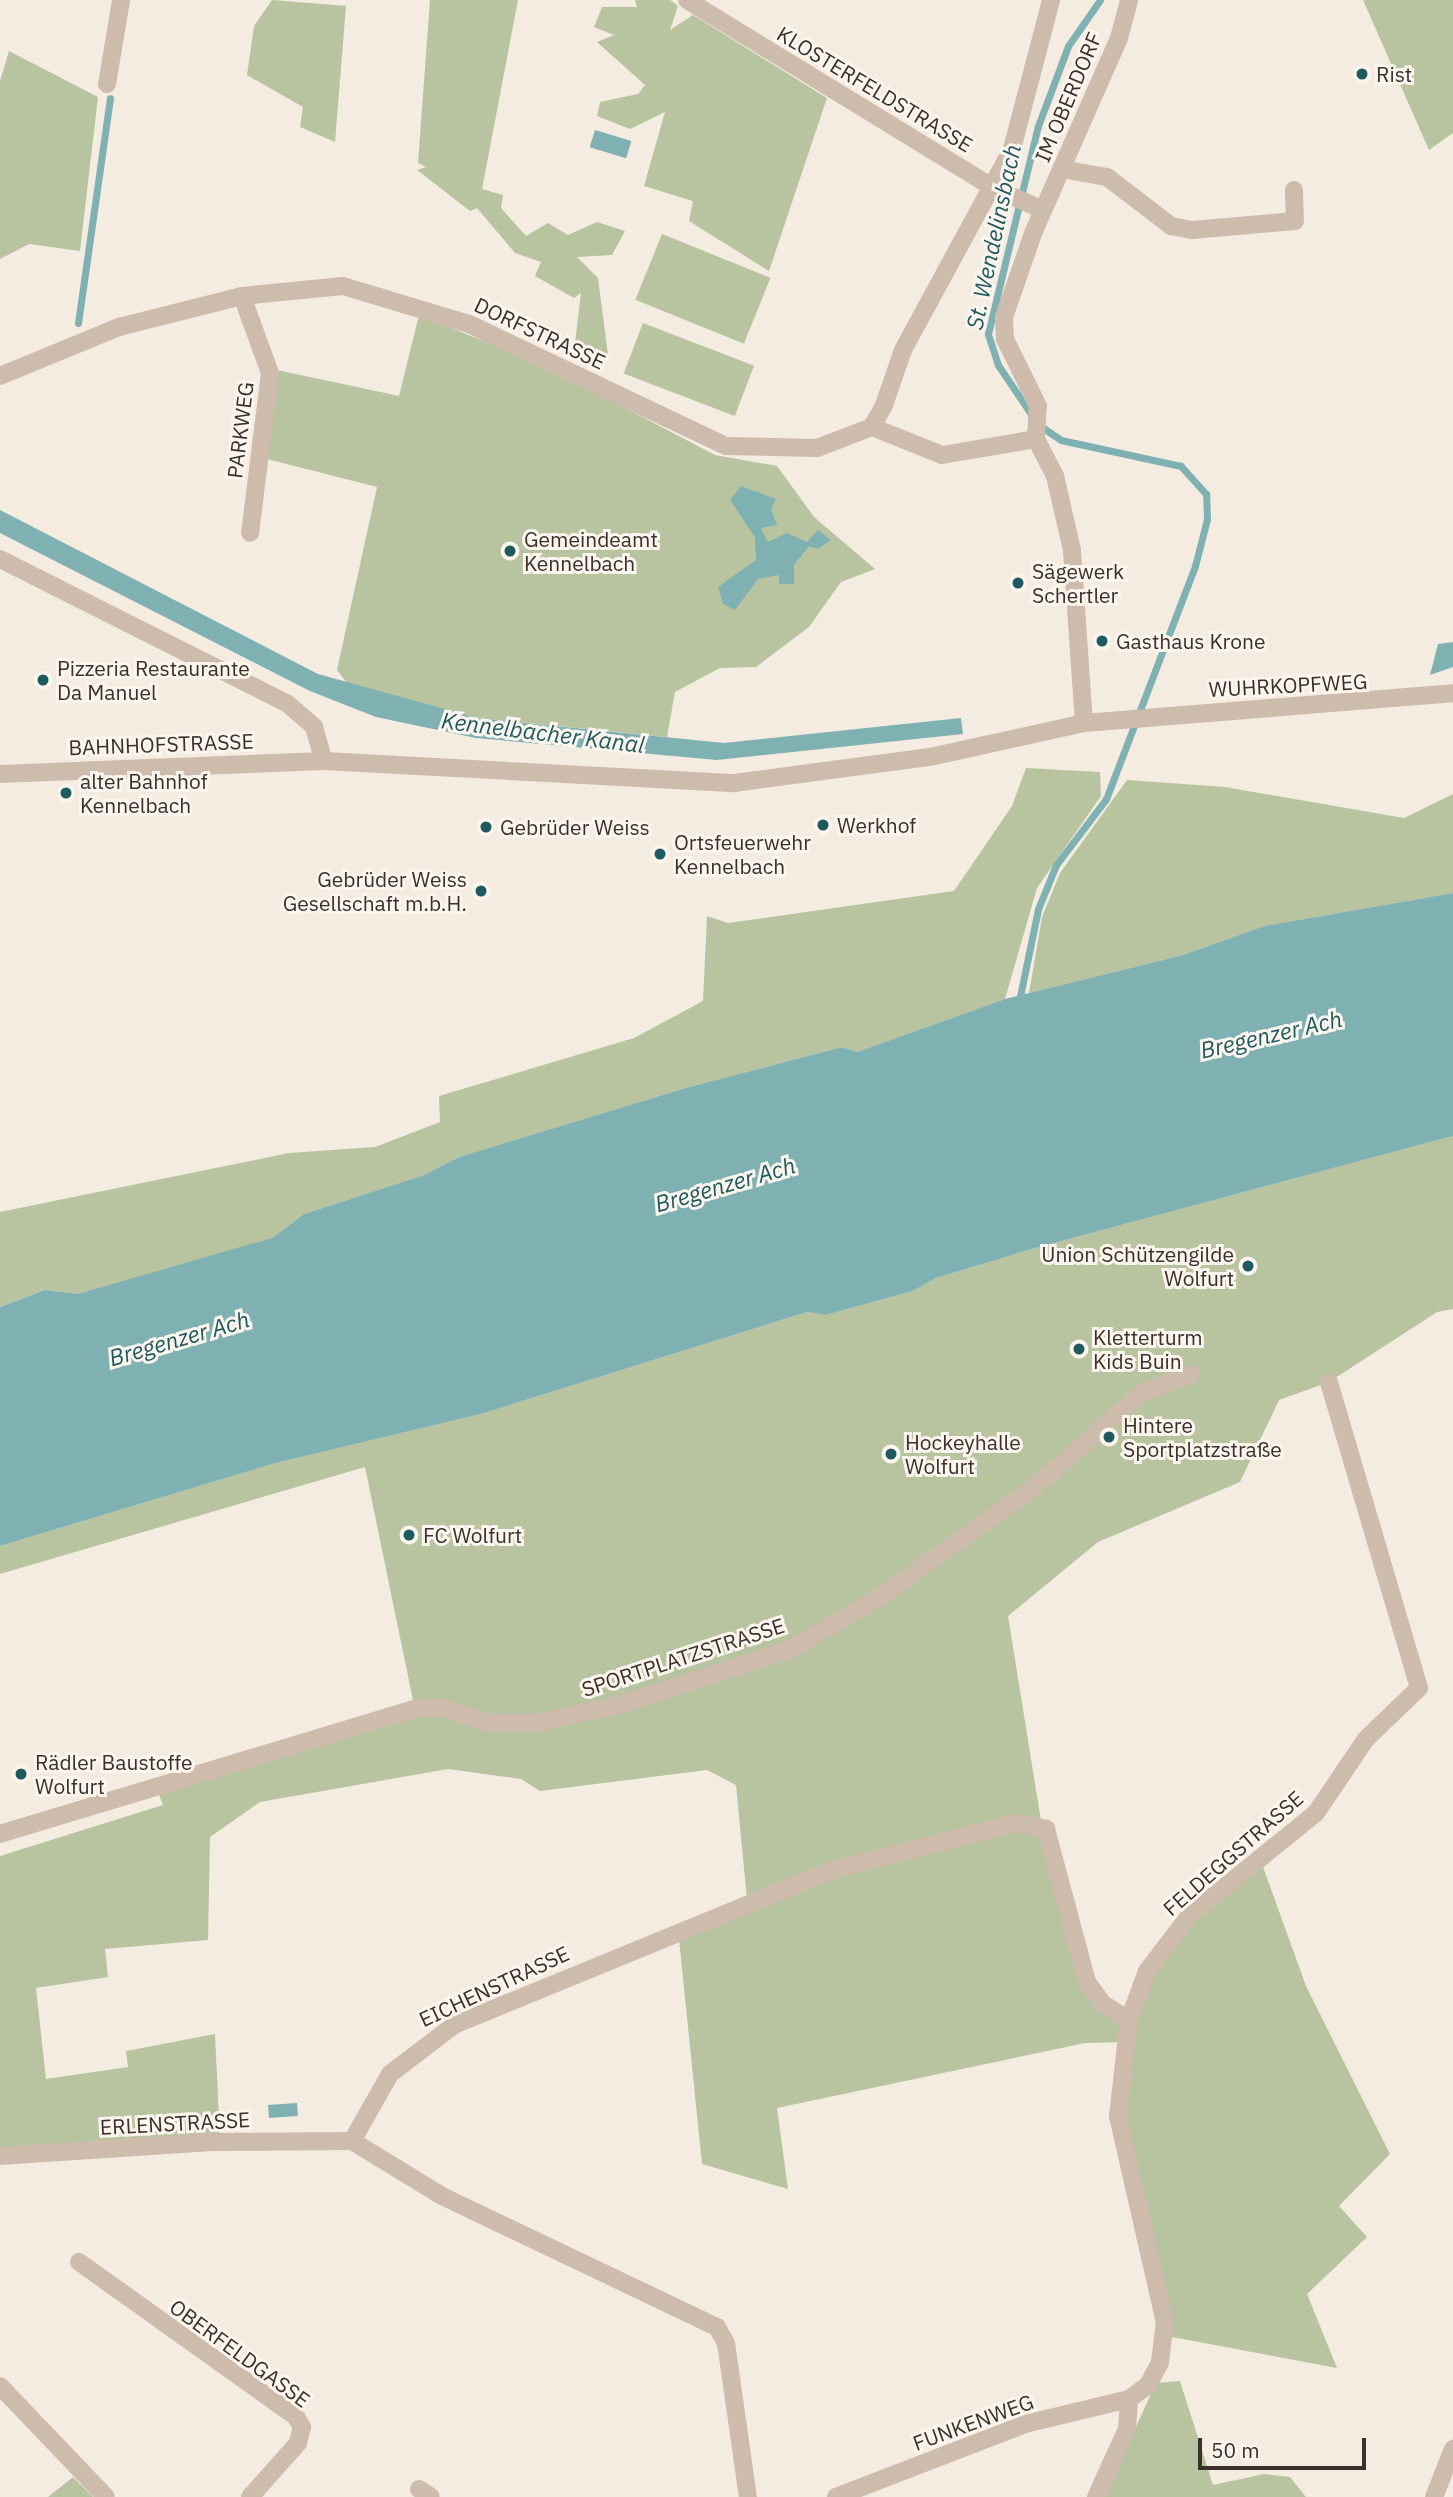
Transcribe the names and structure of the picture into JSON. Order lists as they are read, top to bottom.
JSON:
{
  "streets": {
    "street": [
      "KLOSTERFELDSTRASSE",
      "IM OBERDORF",
      "DORFSTRASSE",
      "PARKWEG",
      "WUHRKOPFWEG",
      "BAHNHOFSTRASSE",
      "SPORTPLATZSTRASSE",
      "FELDEGGSTRASSE",
      "EICHENSTRASSE",
      "ERLENSTRASSE",
      "OBERFELDGASSE",
      "FUNKENWEG"
    ]
  },
  "crossings": [
    ["KLOSTERFELDSTRASSE", "IM OBERDORF"],
    ["IM OBERDORF", "WUHRKOPFWEG"],
    ["IM OBERDORF", "BAHNHOFSTRASSE"],
    ["DORFSTRASSE", "PARKWEG"],
    ["WUHRKOPFWEG", "BAHNHOFSTRASSE"],
    ["FELDEGGSTRASSE", "EICHENSTRASSE"],
    ["FELDEGGSTRASSE", "FUNKENWEG"],
    ["EICHENSTRASSE", "ERLENSTRASSE"]
  ],
  "water": ["St. Wendelinsbach", "Kennelbacher Kanal", "Bregenzer Ach"],
  "places": [
    "Rist",
    "Gemeindeamt Kennelbach",
    "Sägewerk Schertler",
    "Gasthaus Krone",
    "Pizzeria Restaurante Da Manuel",
    "alter Bahnhof Kennelbach",
    "Werkhof",
    "Gebrüder Weiss",
    "Ortsfeuerwehr Kennelbach",
    "Gebrüder Weiss Gesellschaft m.b.H.",
    "Union Schützengilde Wolfurt",
    "Kletterturm Kids Buin",
    "Hintere Sportplatzstraße",
    "Hockeyhalle Wolfurt",
    "FC Wolfurt",
    "Rädler Baustoffe Wolfurt"
  ],
  "scale_bar": "50 m"
}
